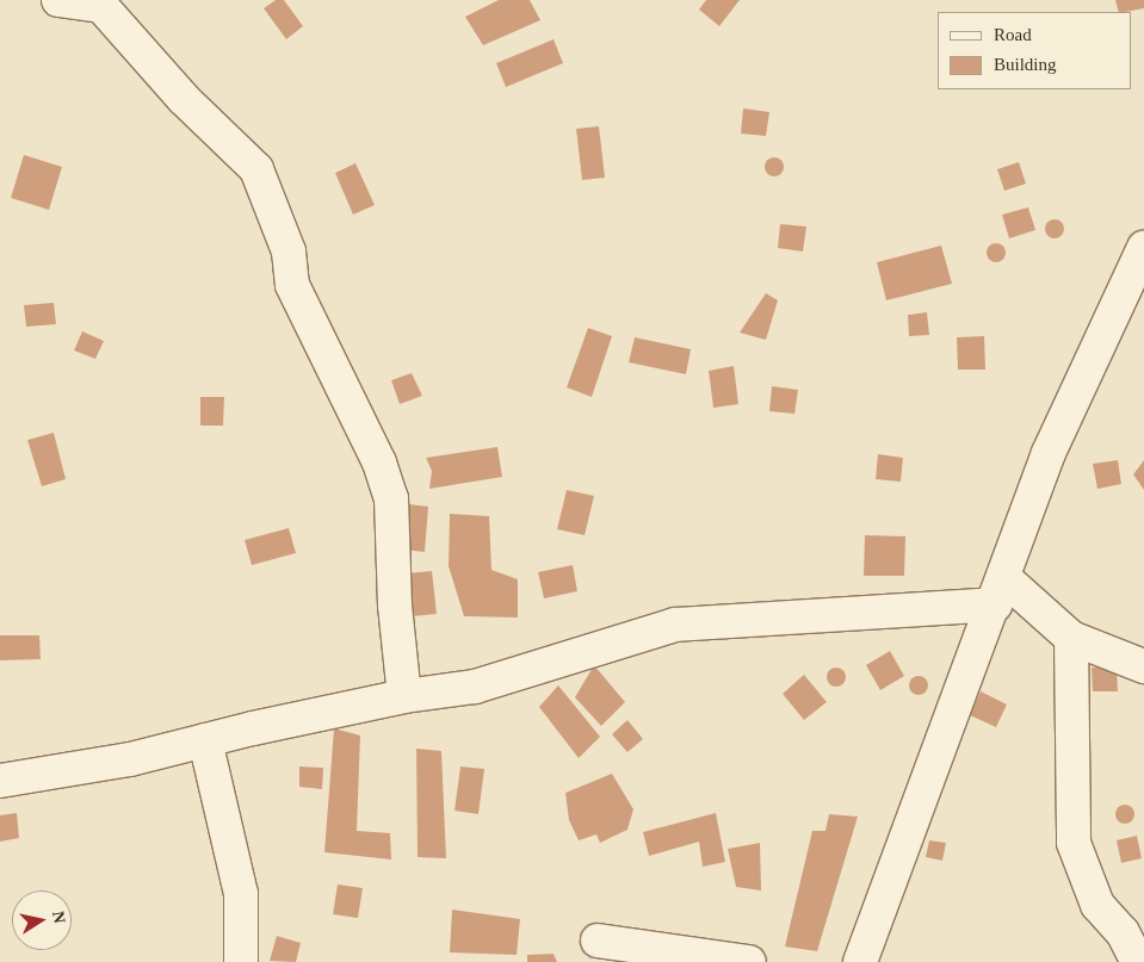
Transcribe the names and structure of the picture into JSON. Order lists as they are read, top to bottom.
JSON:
{
  "legend": ["Road", "Building"],
  "north": "right"
}
